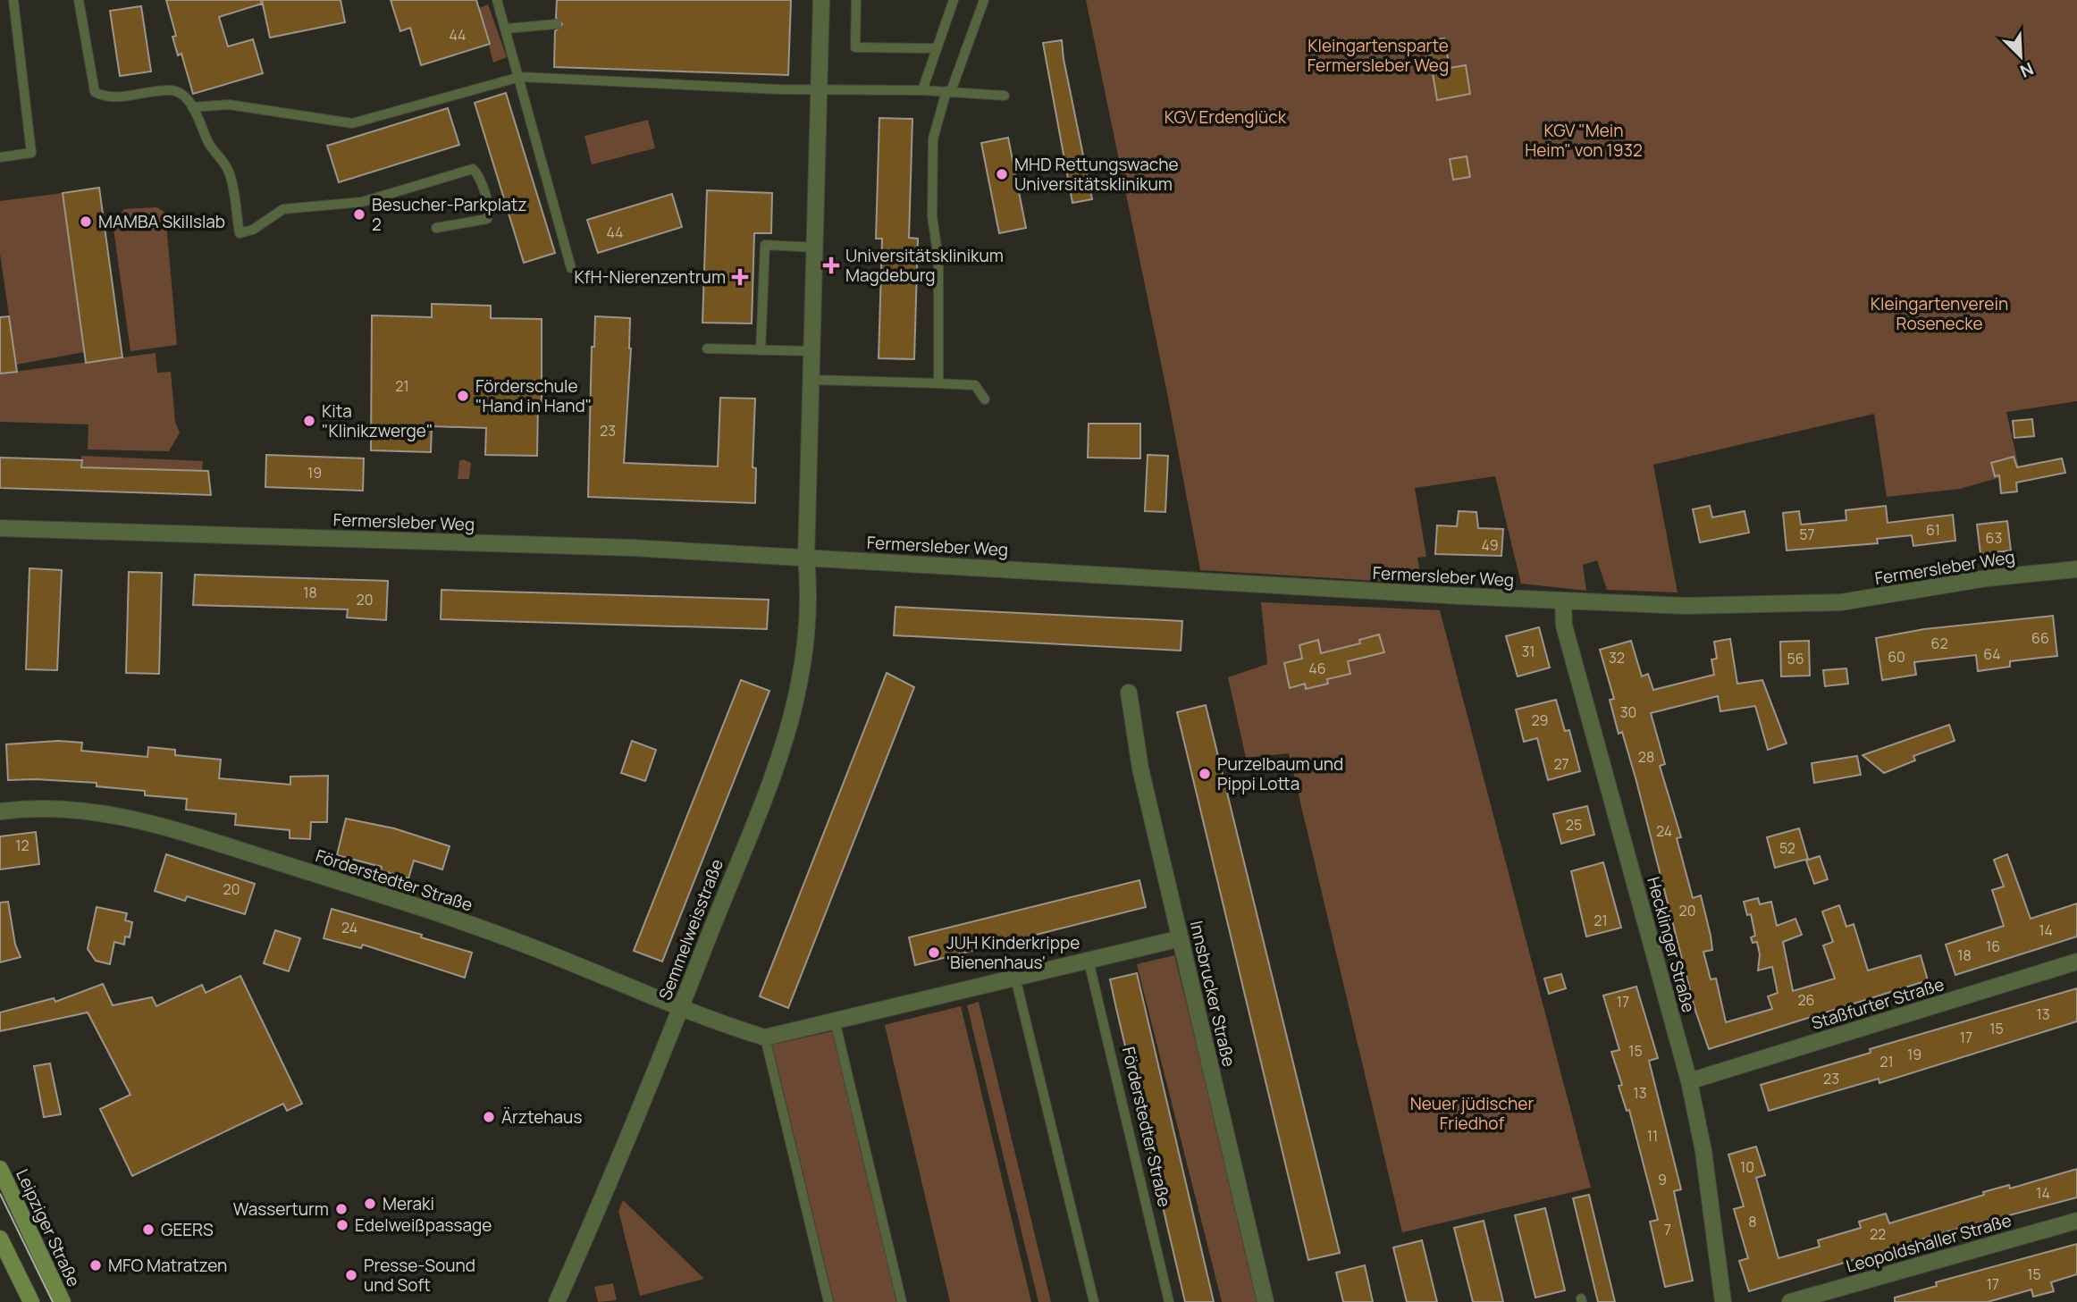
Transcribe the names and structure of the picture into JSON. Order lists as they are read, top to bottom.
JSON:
{
  "streets": {
    "main road": ["Leipziger Straße"],
    "street": [
      "Fermersleber Weg",
      "Förderstedter Straße",
      "Semmelweisstraße",
      "Hecklinger Straße",
      "Innsbrucker Straße",
      "Staßfurter Straße",
      "Leopoldshaller Straße"
    ]
  },
  "crossings": [
    ["Fermersleber Weg", "Semmelweisstraße"],
    ["Fermersleber Weg", "Hecklinger Straße"],
    ["Förderstedter Straße", "Semmelweisstraße"],
    ["Hecklinger Straße", "Staßfurter Straße"]
  ],
  "parks": [
    "Kleingartensparte Fermersleber Weg",
    "KGV Erdenglück",
    "KGV \"Mein Heim\" von 1932",
    "Kleingartenverein Rosenecke",
    "Neuer jüdischer Friedhof"
  ],
  "places": {
    "other": [
      "MHD Rettungswache Universitätsklinikum",
      "Besucher-Parkplatz 2",
      "MAMBA Skillslab",
      "Förderschule \"Hand in Hand\"",
      "Kita \"Klinikzwerge\"",
      "Purzelbaum und Pippi Lotta",
      "JUH Kinderkrippe 'Bienenhaus'",
      "Ärztehaus",
      "Meraki",
      "Wasserturm",
      "Edelweißpassage",
      "GEERS",
      "MFO Matratzen",
      "Presse-Sound und Soft"
    ],
    "health": ["Universitätsklinikum Magdeburg", "KfH-Nierenzentrum"]
  },
  "house_numbers": [
    "44",
    "44",
    "21",
    "23",
    "19",
    "61",
    "57",
    "63",
    "49",
    "18",
    "20",
    "66",
    "62",
    "31",
    "64",
    "60",
    "32",
    "56",
    "46",
    "30",
    "29",
    "28",
    "27",
    "25",
    "24",
    "12",
    "52",
    "20",
    "20",
    "21",
    "24",
    "14",
    "16",
    "18",
    "26",
    "17",
    "13",
    "15",
    "17",
    "15",
    "19",
    "21",
    "23",
    "13",
    "11",
    "10",
    "9",
    "14",
    "8",
    "7",
    "22",
    "15",
    "17"
  ],
  "north": "bottom right"
}
